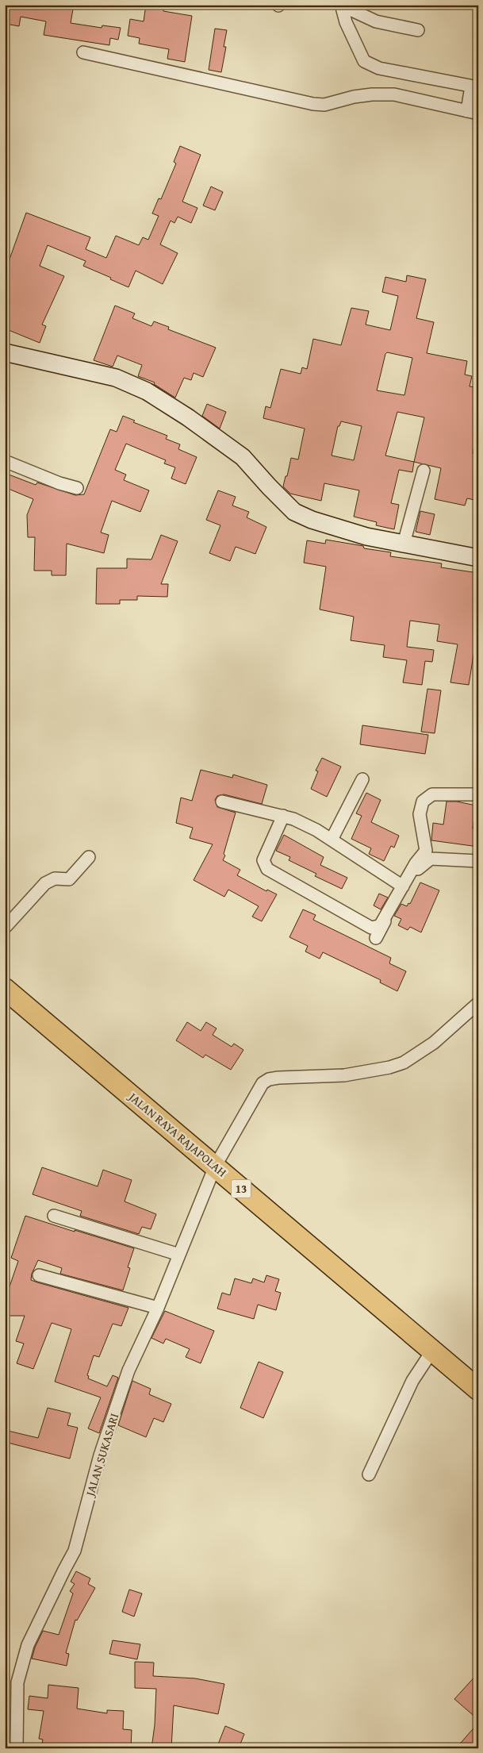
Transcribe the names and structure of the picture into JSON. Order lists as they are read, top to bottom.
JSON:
{
  "streets": {
    "highway": ["JALAN RAYA RAJAPOLAH", "13"],
    "street": ["JALAN SUKASARI"]
  },
  "crossings": [
    ["JALAN RAYA RAJAPOLAH", "JALAN SUKASARI"]
  ]
}
